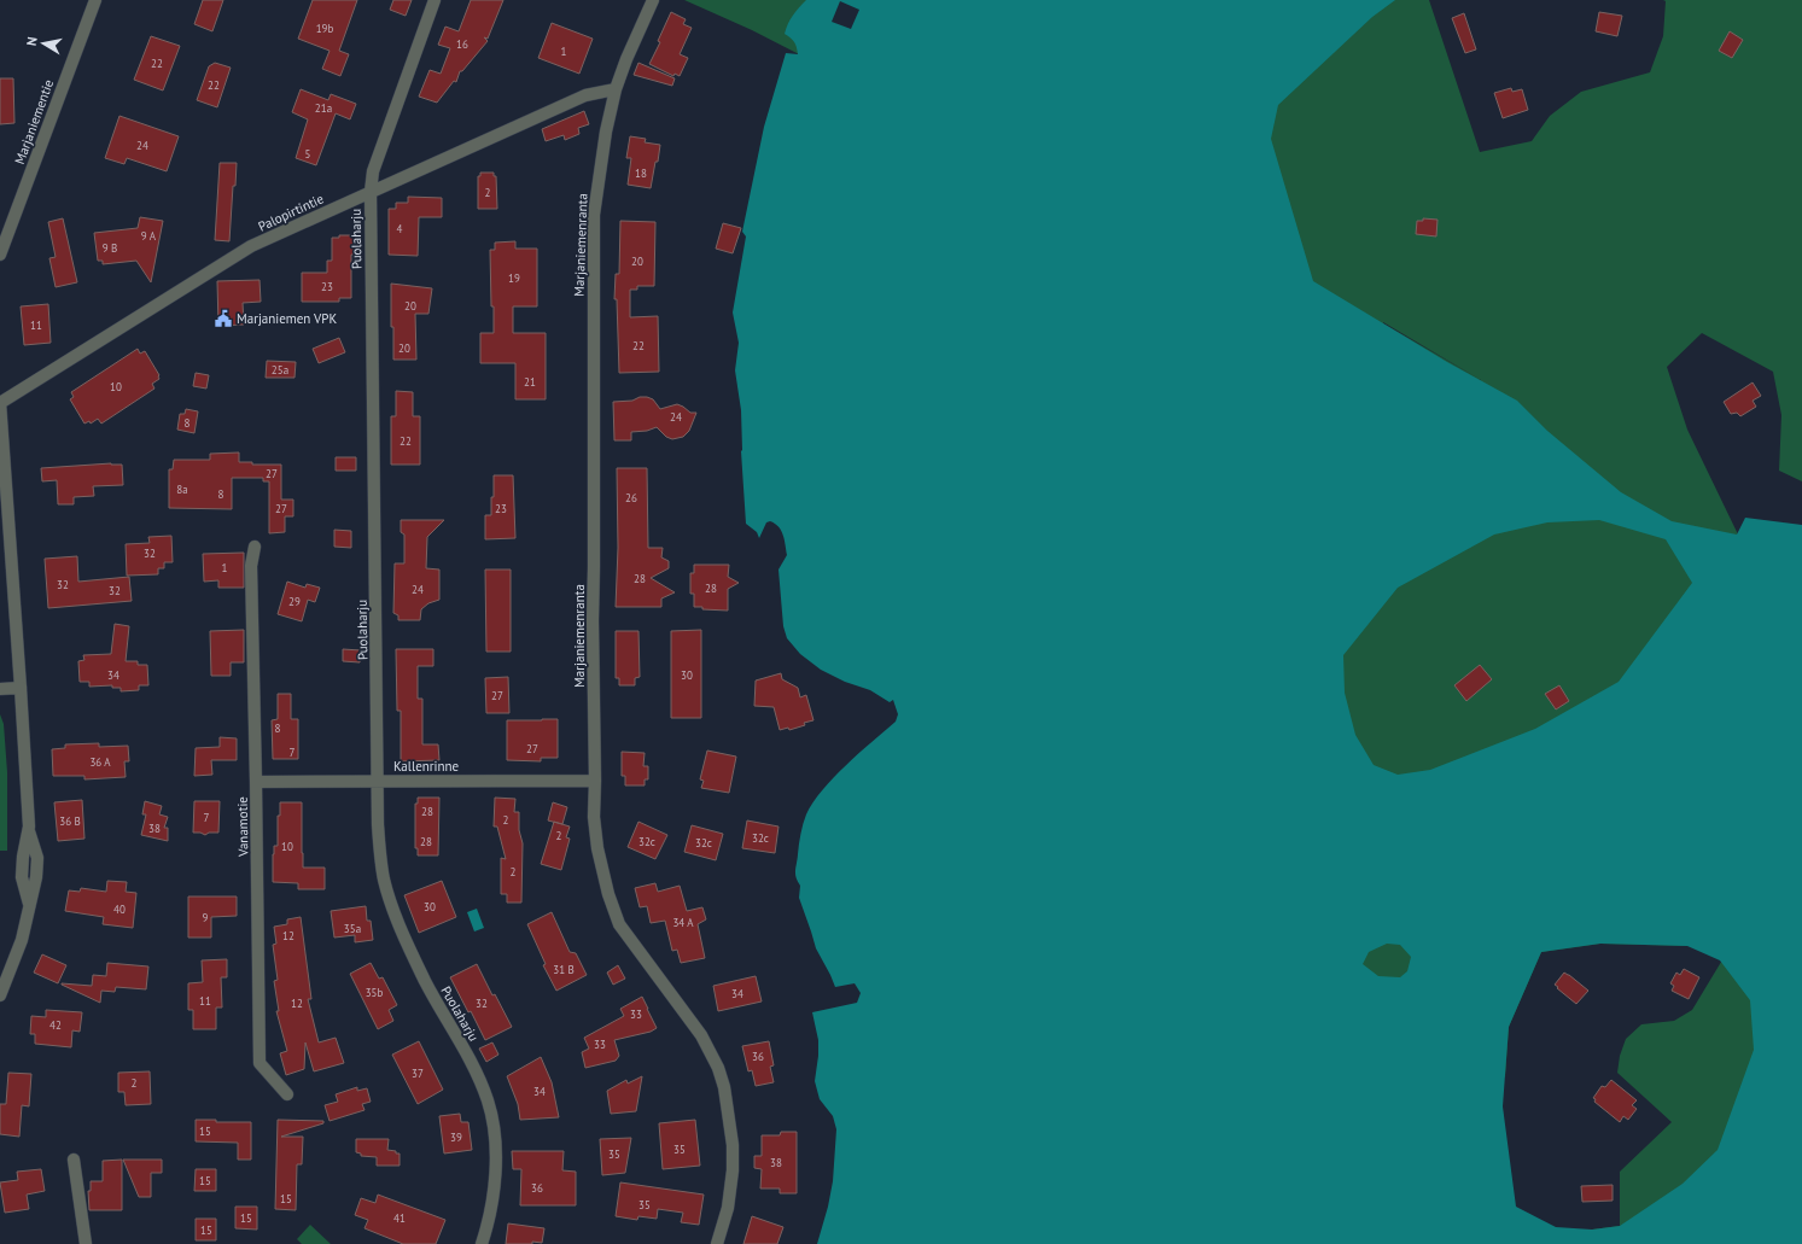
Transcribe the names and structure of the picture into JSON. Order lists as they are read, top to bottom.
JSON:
{
  "streets": {
    "street": [
      "Marjaniementie",
      "Palopirtintie",
      "Puolaharju",
      "Marjaniemenranta",
      "Kallenrinne",
      "Vanamotie"
    ]
  },
  "crossings": [
    ["Palopirtintie", "Puolaharju"],
    ["Palopirtintie", "Marjaniemenranta"],
    ["Puolaharju", "Kallenrinne"],
    ["Marjaniemenranta", "Kallenrinne"],
    ["Kallenrinne", "Vanamotie"]
  ],
  "places": {
    "public building": ["Marjaniemen VPK"]
  },
  "house_numbers": [
    "19b",
    "16",
    "1",
    "22",
    "22",
    "21a",
    "24",
    "5",
    "18",
    "2",
    "4",
    "9 A",
    "9 B",
    "20",
    "19",
    "23",
    "20",
    "11",
    "22",
    "20",
    "25a",
    "21",
    "10",
    "24",
    "8",
    "22",
    "27",
    "8a",
    "8",
    "26",
    "27",
    "23",
    "32",
    "1",
    "28",
    "32",
    "28",
    "24",
    "32",
    "29",
    "34",
    "30",
    "27",
    "8",
    "27",
    "7",
    "36 A",
    "28",
    "7",
    "2",
    "36 B",
    "38",
    "2",
    "32c",
    "28",
    "32c",
    "32c",
    "10",
    "2",
    "30",
    "40",
    "9",
    "34 A",
    "35a",
    "12",
    "31 B",
    "35b",
    "34",
    "11",
    "12",
    "32",
    "33",
    "42",
    "33",
    "36",
    "37",
    "2",
    "34",
    "15",
    "39",
    "35",
    "35",
    "38",
    "15",
    "36",
    "15",
    "35",
    "15",
    "41",
    "15"
  ],
  "north": "left"
}
